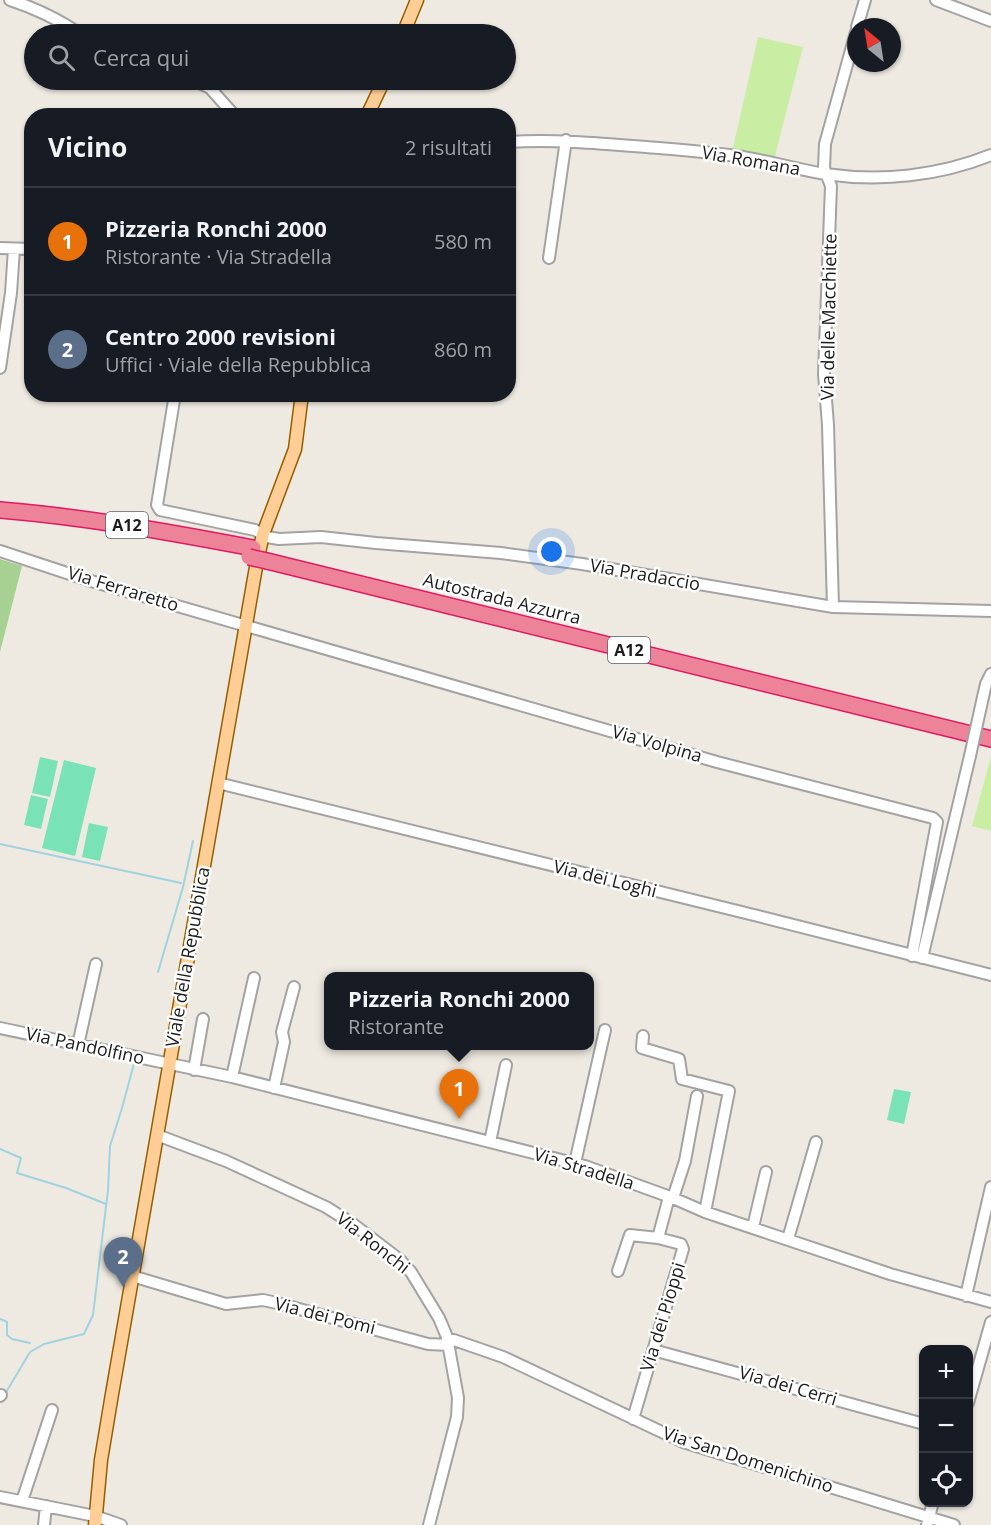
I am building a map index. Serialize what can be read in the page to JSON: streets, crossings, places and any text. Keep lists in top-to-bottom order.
{
  "streets": {
    "highway": ["A12", "Autostrada Azzurra"],
    "main road": ["Viale della Repubblica"],
    "street": [
      "Via Romana",
      "Via delle Macchiette",
      "Via Pradaccio",
      "Via Ferraretto",
      "Via Volpina",
      "Via dei Loghi",
      "Via Pandolfino",
      "Via Stradella",
      "Via Ronchi",
      "Via dei Pomi",
      "Via dei Pioppi",
      "Via dei Cerri",
      "Via San Domenichino"
    ]
  },
  "crossings": [
    ["Via Romana", "Via delle Macchiette"],
    ["Via delle Macchiette", "Via Pradaccio"],
    ["Via Pradaccio", "Viale della Repubblica"],
    ["Via Ferraretto", "Via Volpina"],
    ["Via Ferraretto", "Viale della Repubblica"],
    ["Via Volpina", "Via dei Loghi"],
    ["Via Volpina", "Viale della Repubblica"],
    ["Via dei Loghi", "Viale della Repubblica"],
    ["Viale della Repubblica", "Via Pandolfino"],
    ["Viale della Repubblica", "Via Stradella"],
    ["Viale della Repubblica", "Via Ronchi"],
    ["Viale della Repubblica", "Via dei Pomi"],
    ["Via Pandolfino", "Via Stradella"],
    ["Via Stradella", "Via dei Pioppi"],
    ["Via Ronchi", "Via dei Pomi"],
    ["Via Ronchi", "Via San Domenichino"],
    ["Via dei Pomi", "Via San Domenichino"],
    ["Via dei Pioppi", "Via dei Cerri"],
    ["Via dei Pioppi", "Via San Domenichino"]
  ],
  "north": "top left",
  "page": {
    "search": "Cerca qui",
    "heading": ["Vicino", "2 risultati"],
    "list": [
      {
        "mark": "1",
        "name": "Pizzeria Ronchi 2000",
        "note": "Ristorante · Via Stradella",
        "value": "580 m"
      },
      {
        "mark": "2",
        "name": "Centro 2000 revisioni",
        "note": "Uffici · Viale della Repubblica",
        "value": "860 m"
      }
    ],
    "popup": ["Pizzeria Ronchi 2000", "Ristorante"],
    "pins": ["1", "2"],
    "map_buttons": ["+", "−"]
  }
}
